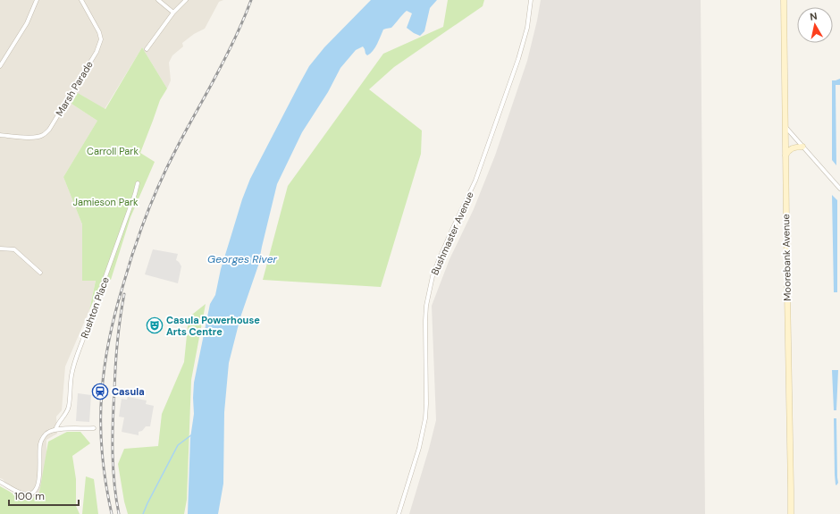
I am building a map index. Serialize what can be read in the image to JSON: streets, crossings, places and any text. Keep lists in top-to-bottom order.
{
  "streets": {
    "main road": ["Moorebank Avenue"],
    "street": ["Marsh Parade", "Bushmaster Avenue", "Rushton Place"]
  },
  "water": ["Georges River"],
  "parks": ["Carroll Park", "Jamieson Park"],
  "places": {
    "theatre": ["Casula Powerhouse Arts Centre"],
    "station": ["Casula"]
  },
  "scale_bar": "100 m",
  "north": "top"
}
